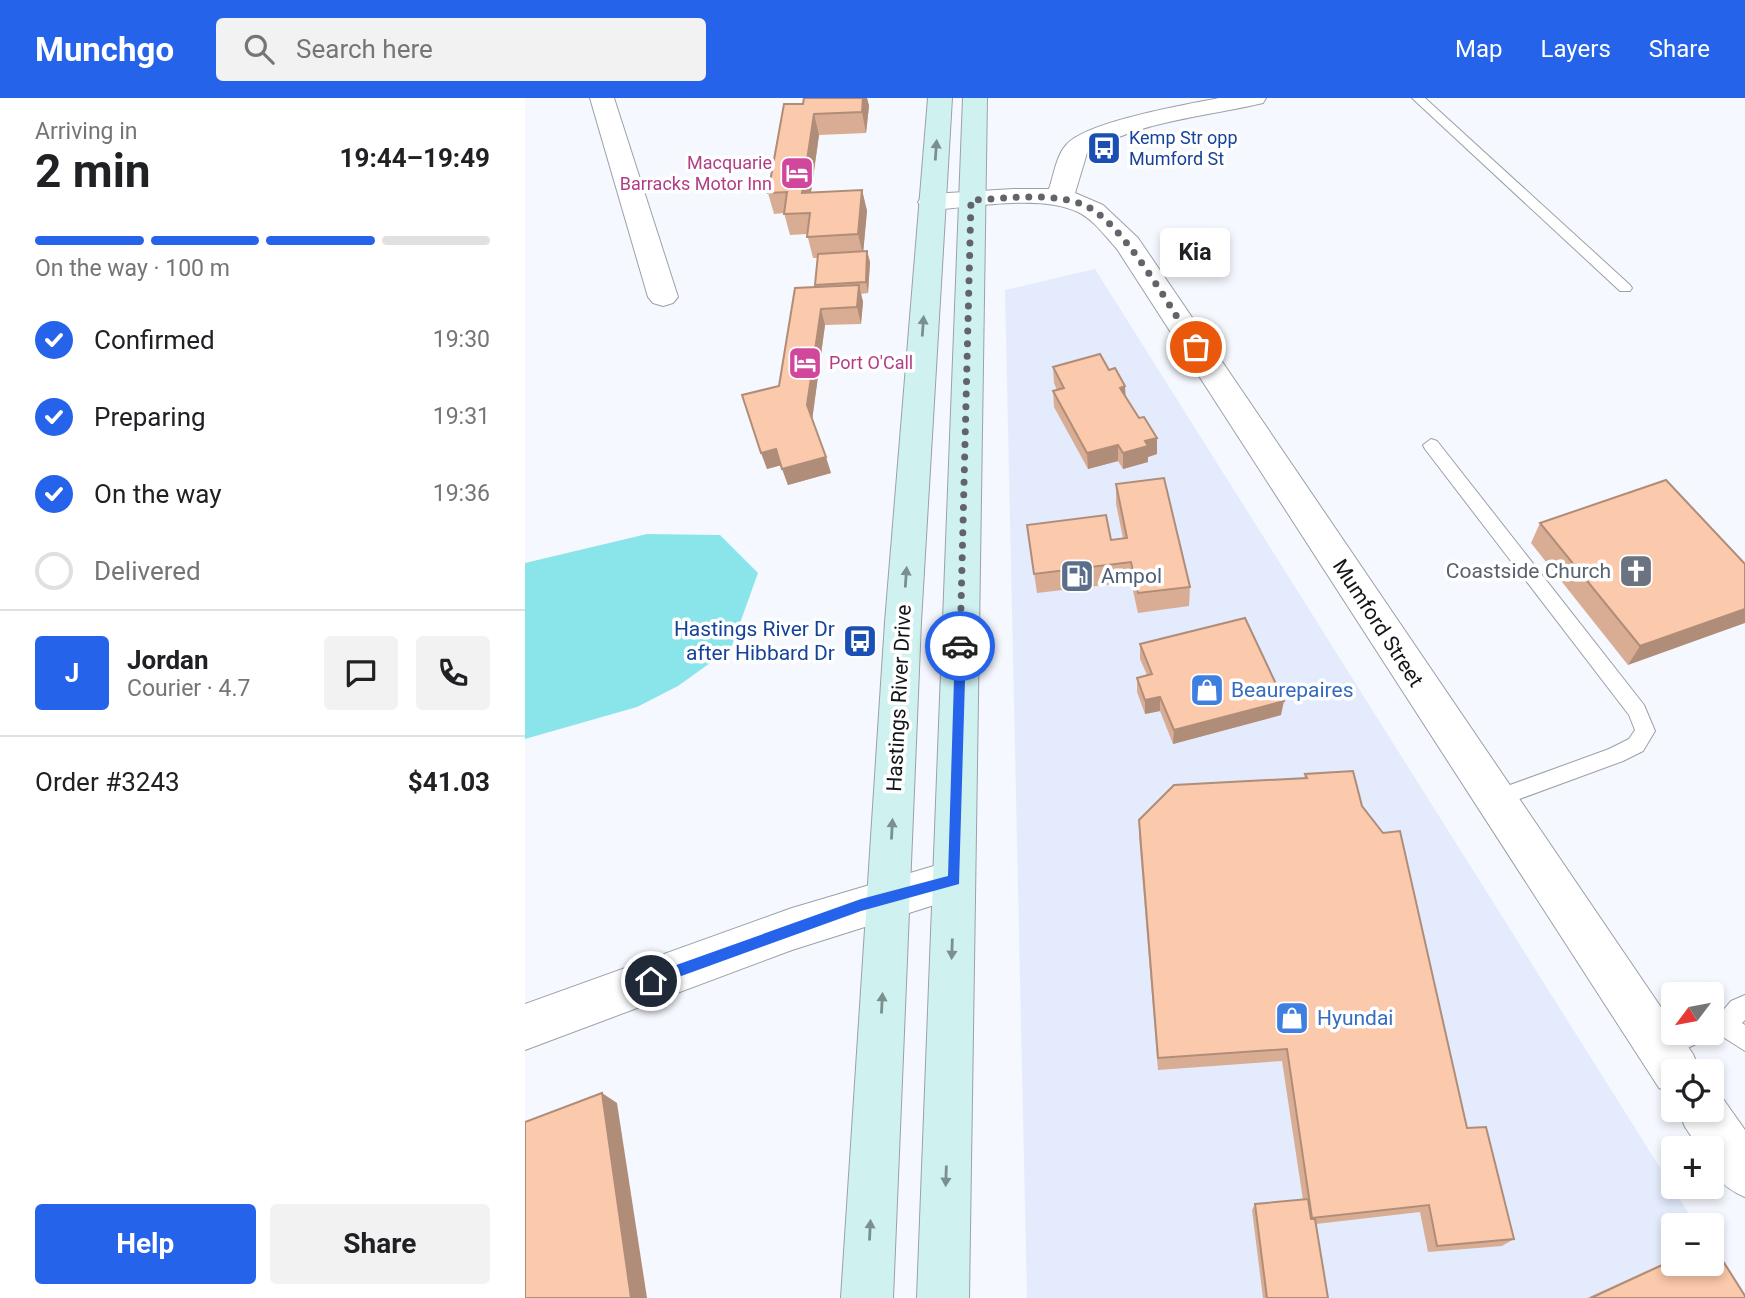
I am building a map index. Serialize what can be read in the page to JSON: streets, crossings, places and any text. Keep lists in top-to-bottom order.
{
  "streets": {
    "main road": ["Hastings River Drive"],
    "street": ["Mumford Street"]
  },
  "crossings": [
    ["Mumford Street", "Hastings River Drive"]
  ],
  "places": {
    "bus stop": ["Kemp Str opp Mumford St", "Hastings River Dr after Hibbard Dr"],
    "hotel": ["Macquarie Barracks Motor Inn", "Port O'Call"],
    "other": ["Kia"],
    "church": ["Coastside Church"],
    "fuel station": ["Ampol"],
    "shop": ["Beaurepaires", "Hyundai"]
  },
  "north": "bottom left",
  "page": {
    "header": "Munchgo",
    "search": "Search here",
    "nav": ["Map", "Layers", "Share"],
    "heading": ["2 min", "Arriving in", "19:44–19:49"],
    "panel": [
      "Jordan",
      "Courier · 4.7",
      "Order #3243",
      "$41.03"
    ],
    "bar": "On the way · 100 m",
    "bubble": "Kia",
    "list": [
      ["Confirmed", "19:30"],
      ["Preparing", "19:31"],
      ["On the way", "19:36"],
      "Delivered"
    ],
    "round": "J",
    "map_buttons": ["+", "−"],
    "buttons": ["Help", "Share"]
  }
}
